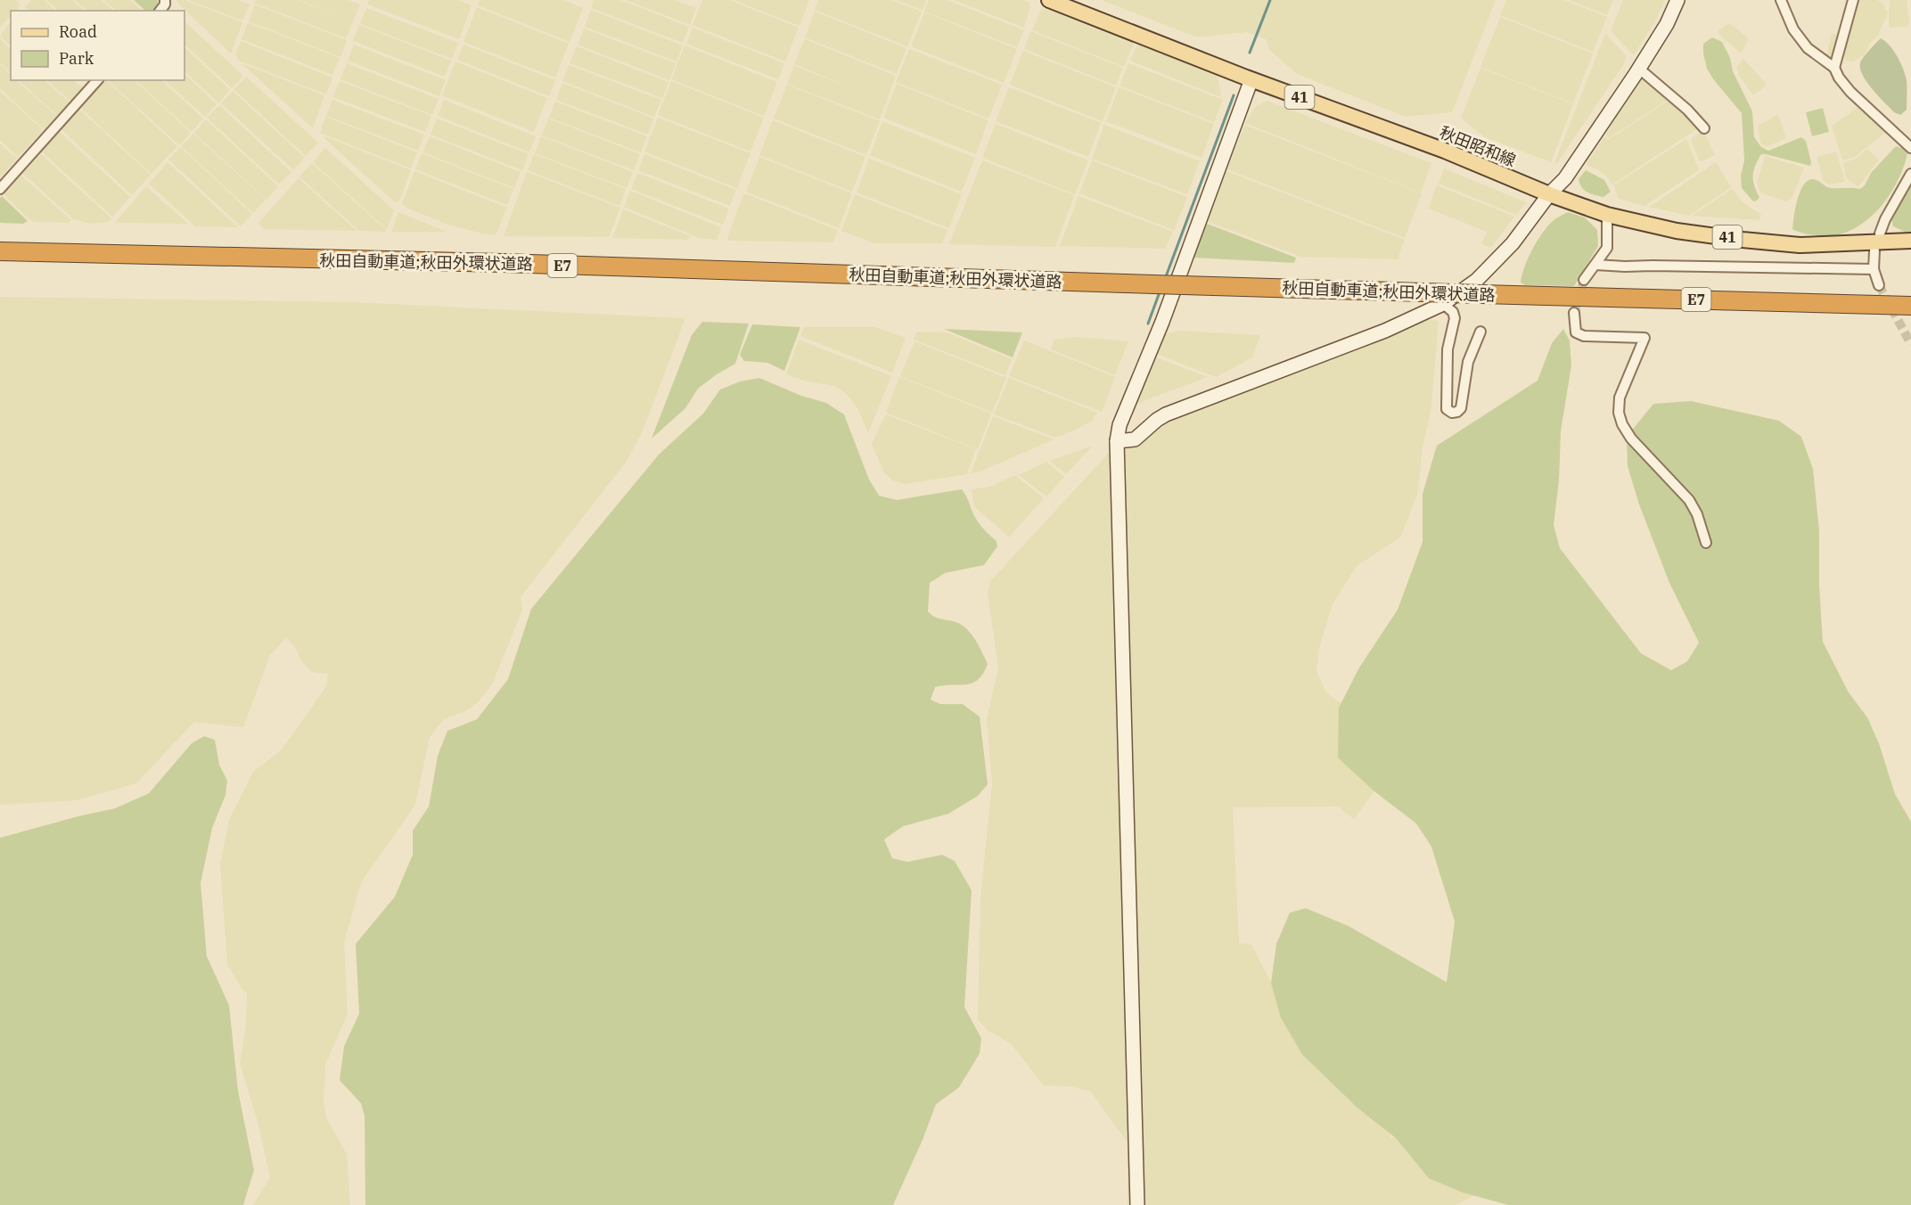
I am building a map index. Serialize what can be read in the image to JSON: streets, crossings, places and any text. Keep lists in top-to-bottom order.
{
  "streets": {
    "highway": ["秋田自動車道;秋田外環状道路", "E7"],
    "main road": ["41", "秋田昭和線"]
  },
  "legend": ["Road", "Park"]
}
